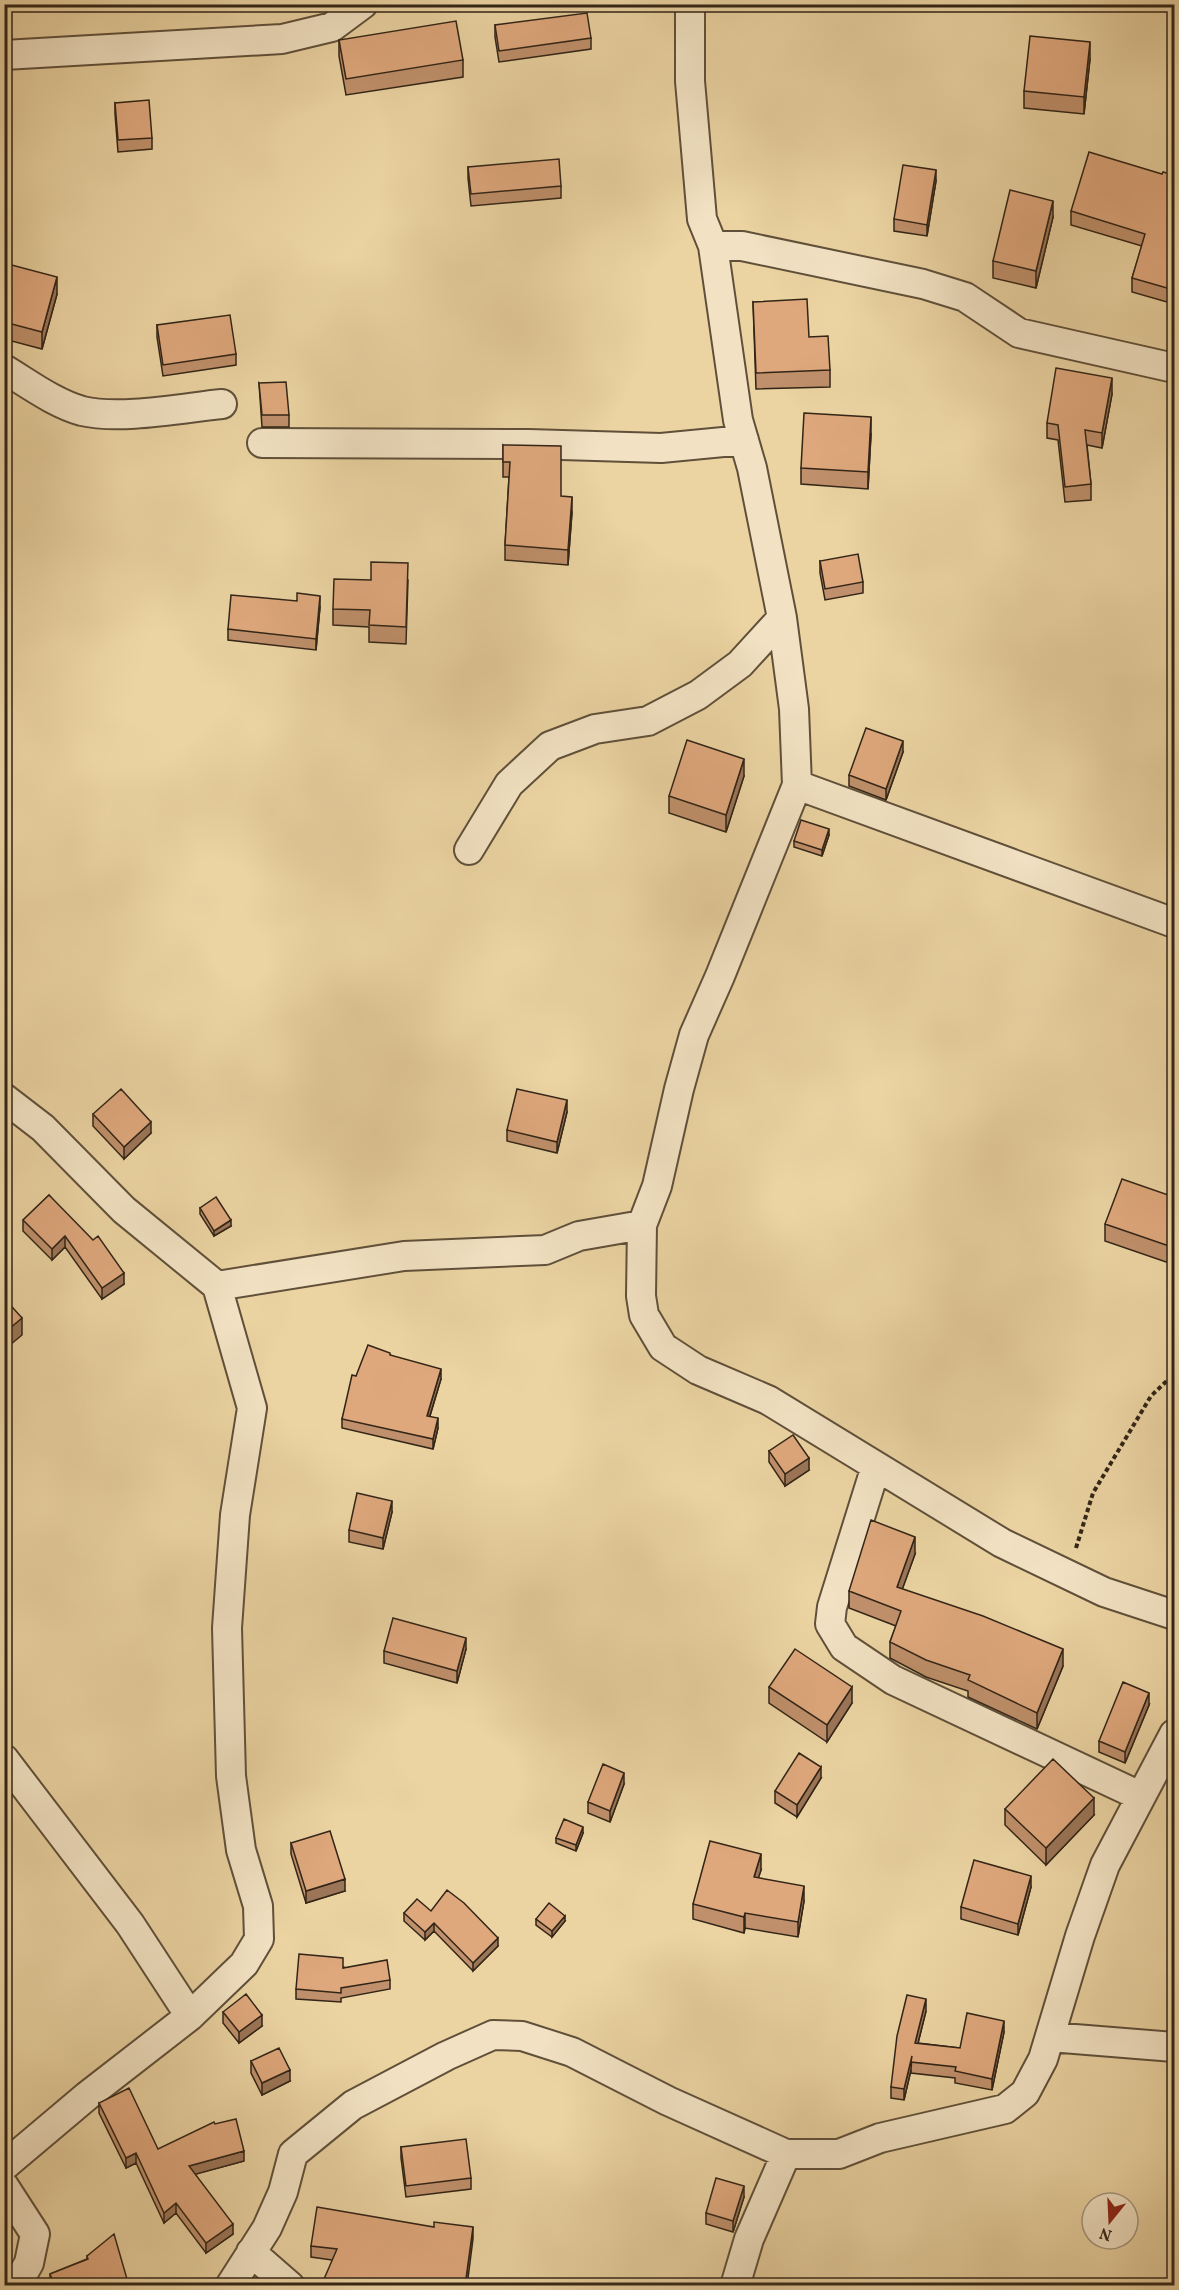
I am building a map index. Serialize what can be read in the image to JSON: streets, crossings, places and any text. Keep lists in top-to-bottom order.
{
  "north": "bottom"
}
